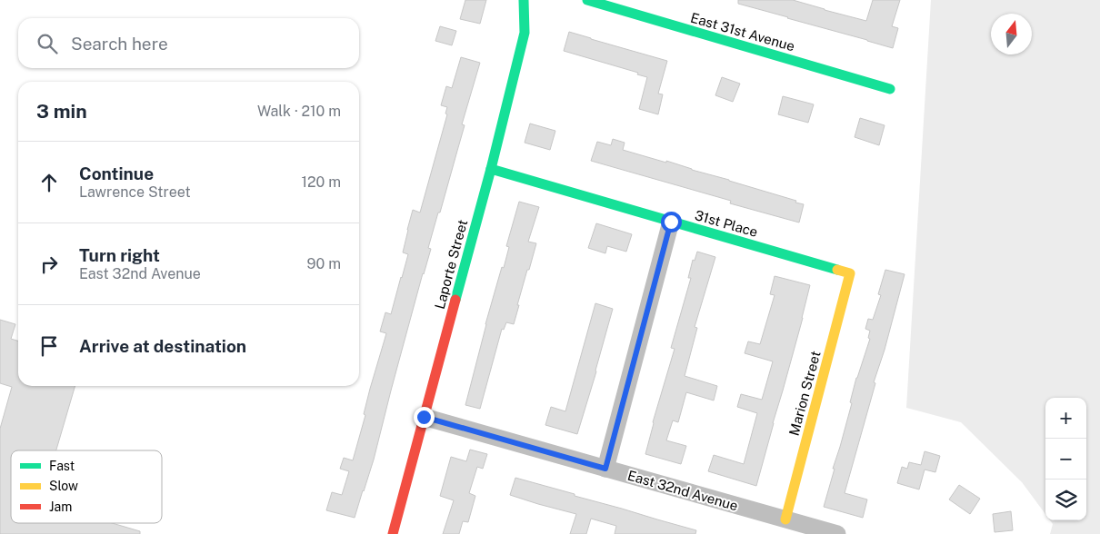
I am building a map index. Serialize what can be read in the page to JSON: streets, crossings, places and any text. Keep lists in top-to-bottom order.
{
  "streets": {
    "street": [
      "East 31st Avenue",
      "31st Place",
      "Laporte Street",
      "Marion Street",
      "East 32nd Avenue"
    ]
  },
  "crossings": [
    ["31st Place", "Laporte Street"],
    ["31st Place", "Marion Street"],
    ["Laporte Street", "East 32nd Avenue"],
    ["Marion Street", "East 32nd Avenue"]
  ],
  "legend": ["Fast", "Slow", "Jam"],
  "north": "top",
  "page": {
    "search": "Search here",
    "heading": ["3 min", "Walk · 210 m"],
    "list": [
      ["Continue", "Lawrence Street", "120 m"],
      ["Turn right", "East 32nd Avenue", "90 m"],
      "Arrive at destination"
    ],
    "map_buttons": ["+", "−"]
  }
}
